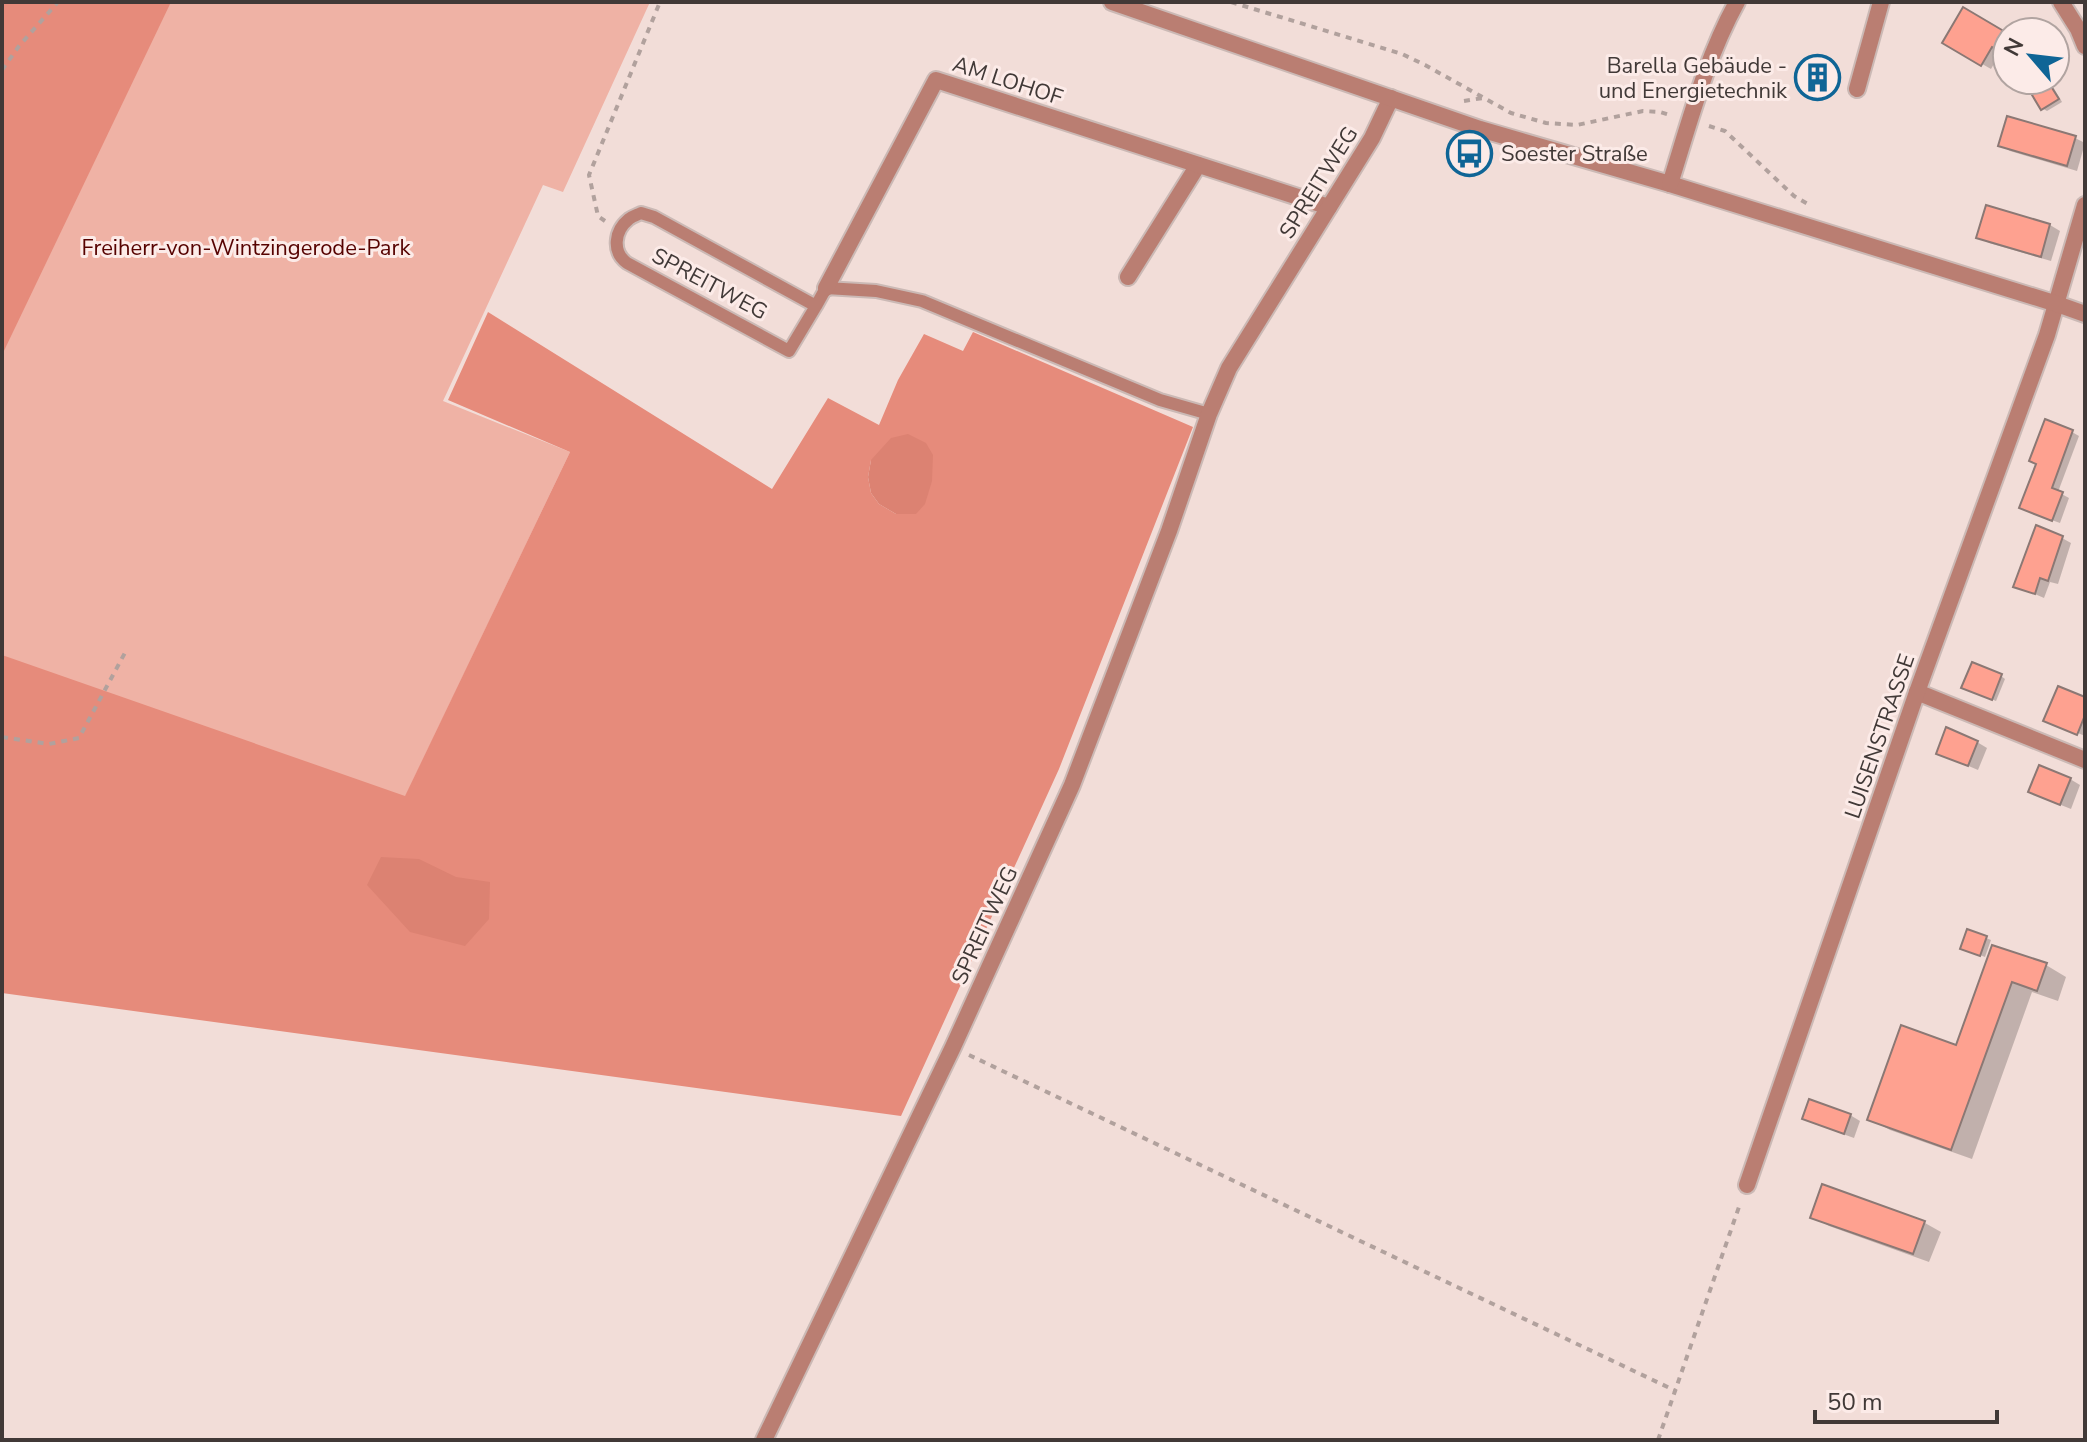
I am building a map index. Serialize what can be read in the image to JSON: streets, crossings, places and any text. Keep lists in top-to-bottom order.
{
  "streets": {
    "street": ["AM LOHOF", "SPREITWEG", "LUISENSTRASSE"]
  },
  "crossings": [
    ["AM LOHOF", "SPREITWEG"]
  ],
  "parks": ["Freiherr-von-Wintzingerode-Park"],
  "places": {
    "building": ["Barella Gebäude - und Energietechnik"],
    "bus stop": ["Soester Straße"]
  },
  "scale_bar": "50 m",
  "north": "top left"
}
